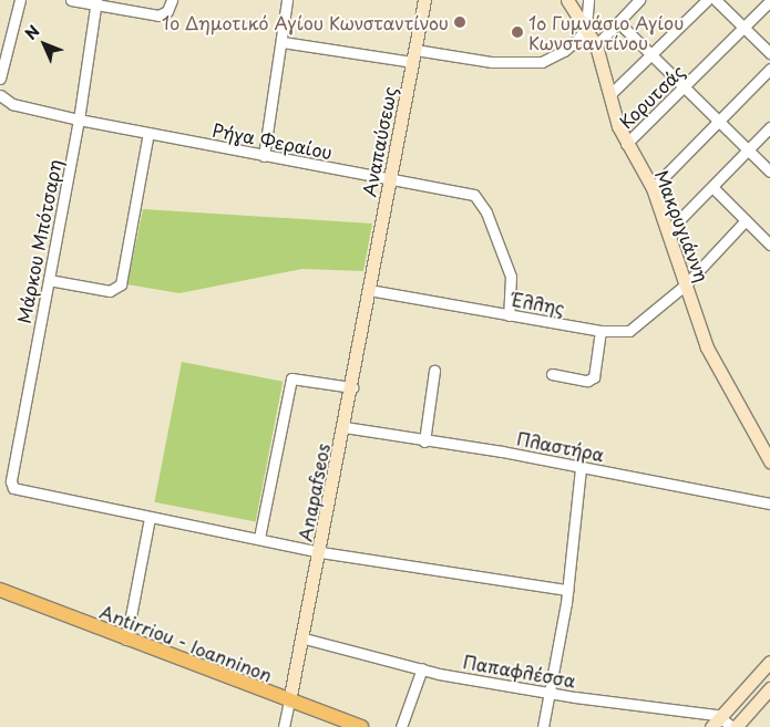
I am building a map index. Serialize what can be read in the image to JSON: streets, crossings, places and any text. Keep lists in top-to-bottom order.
{
  "streets": {
    "main road": ["Antirriou - Ioanninon"],
    "street": [
      "Κορυτσάς",
      "Ρήγα Φεραίου",
      "Αναπαύσεως",
      "Μακρυγιάννη",
      "Μάρκου Μπότσαρη",
      "Έλλης",
      "Πλαστήρα",
      "Anapafseos",
      "Παπαφλέσσα"
    ]
  },
  "crossings": [
    ["Κορυτσάς", "Μακρυγιάννη"],
    ["Ρήγα Φεραίου", "Αναπαύσεως"],
    ["Ρήγα Φεραίου", "Μάρκου Μπότσαρη"],
    ["Ρήγα Φεραίου", "Έλλης"],
    ["Αναπαύσεως", "Έλλης"],
    ["Αναπαύσεως", "Anapafseos"],
    ["Μακρυγιάννη", "Έλλης"],
    ["Έλλης", "Anapafseos"],
    ["Πλαστήρα", "Anapafseos"],
    ["Anapafseos", "Antirriou - Ioanninon"],
    ["Anapafseos", "Παπαφλέσσα"]
  ],
  "places": ["1ο Δημοτικό Αγίου Κωνσταντίνου", "1ο Γυμνάσιο Αγίου Κωνσταντίνου"],
  "north": "top left"
}
